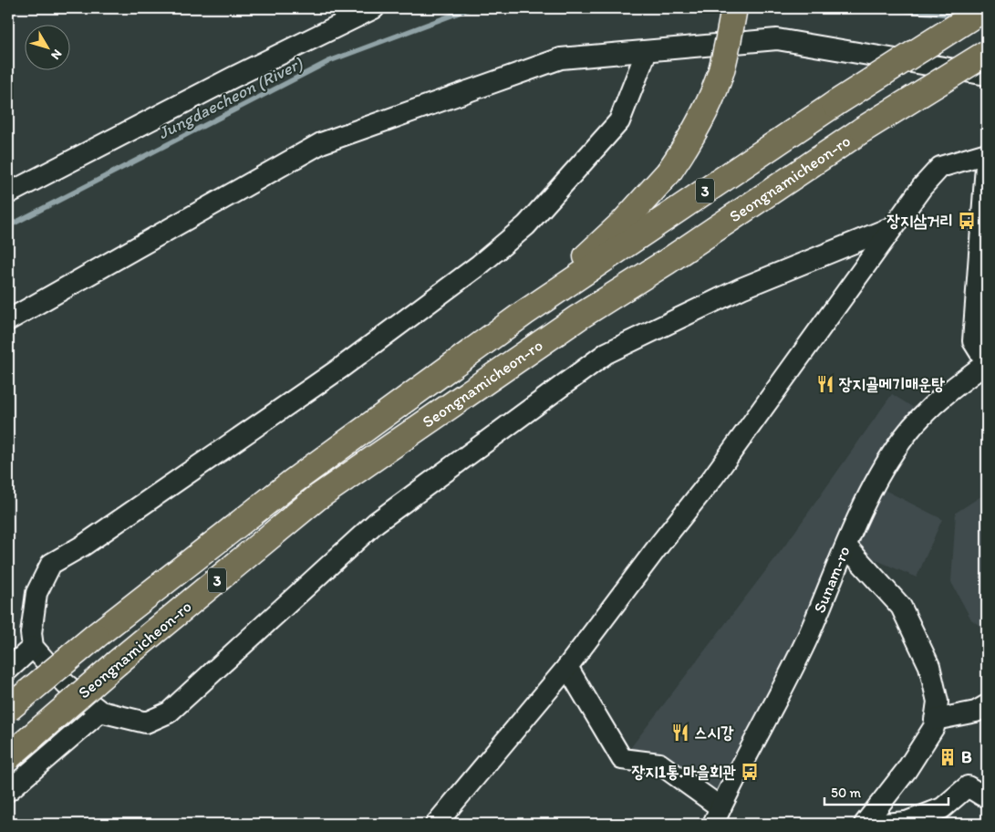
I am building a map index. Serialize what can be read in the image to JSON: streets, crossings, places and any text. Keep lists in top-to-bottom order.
{
  "streets": {
    "highway": ["Seongnamicheon-ro", "3"],
    "street": ["Sunam-ro"]
  },
  "water": ["Jungdaecheon (River)"],
  "places": {
    "bus stop": ["장지삼거리", "장지1통.마을회관"],
    "restaurant": ["장지골메기매운탕", "스시강"],
    "building": ["B"]
  },
  "scale_bar": "50 m",
  "north": "bottom right"
}
